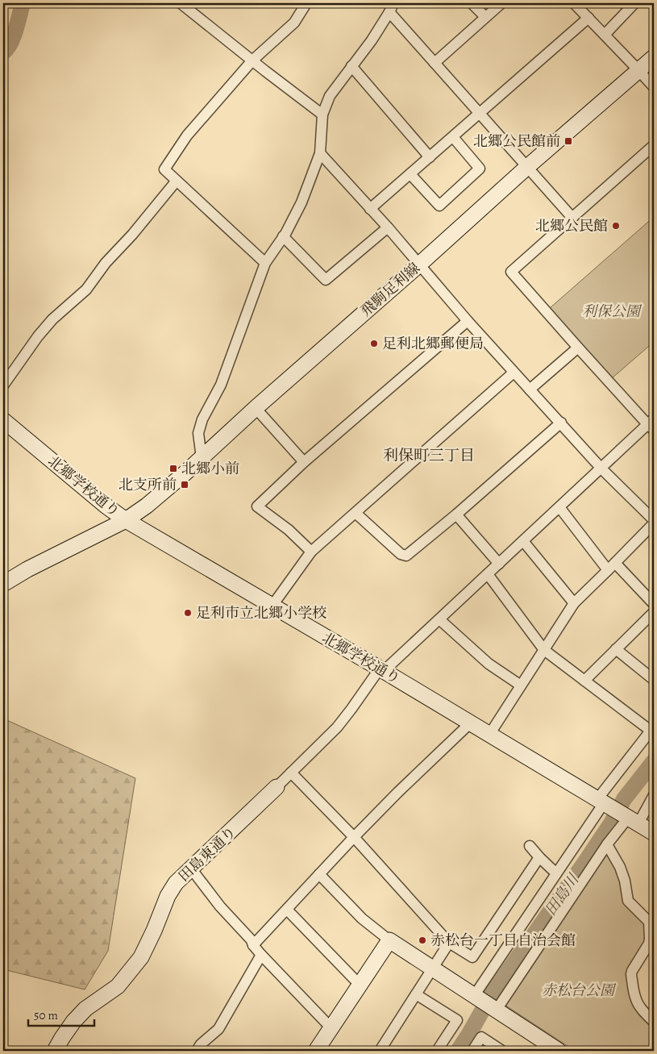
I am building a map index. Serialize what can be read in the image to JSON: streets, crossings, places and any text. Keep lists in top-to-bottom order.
{
  "streets": {
    "street": ["飛駒足利線", "北郷学校通り", "田島東通り"]
  },
  "crossings": [
    ["飛駒足利線", "北郷学校通り"],
    ["北郷学校通り", "田島東通り"]
  ],
  "districts": ["利保町三丁目"],
  "water": ["田島川"],
  "parks": ["利保公園", "赤松台公園"],
  "places": {
    "transit": ["北郷公民館前", "北郷小前", "北支所前"],
    "other": [
      "北郷公民館",
      "足利北郷郵便局",
      "足利市立北郷小学校",
      "赤松台一丁目自治会館"
    ]
  },
  "scale_bar": "50 m"
}
